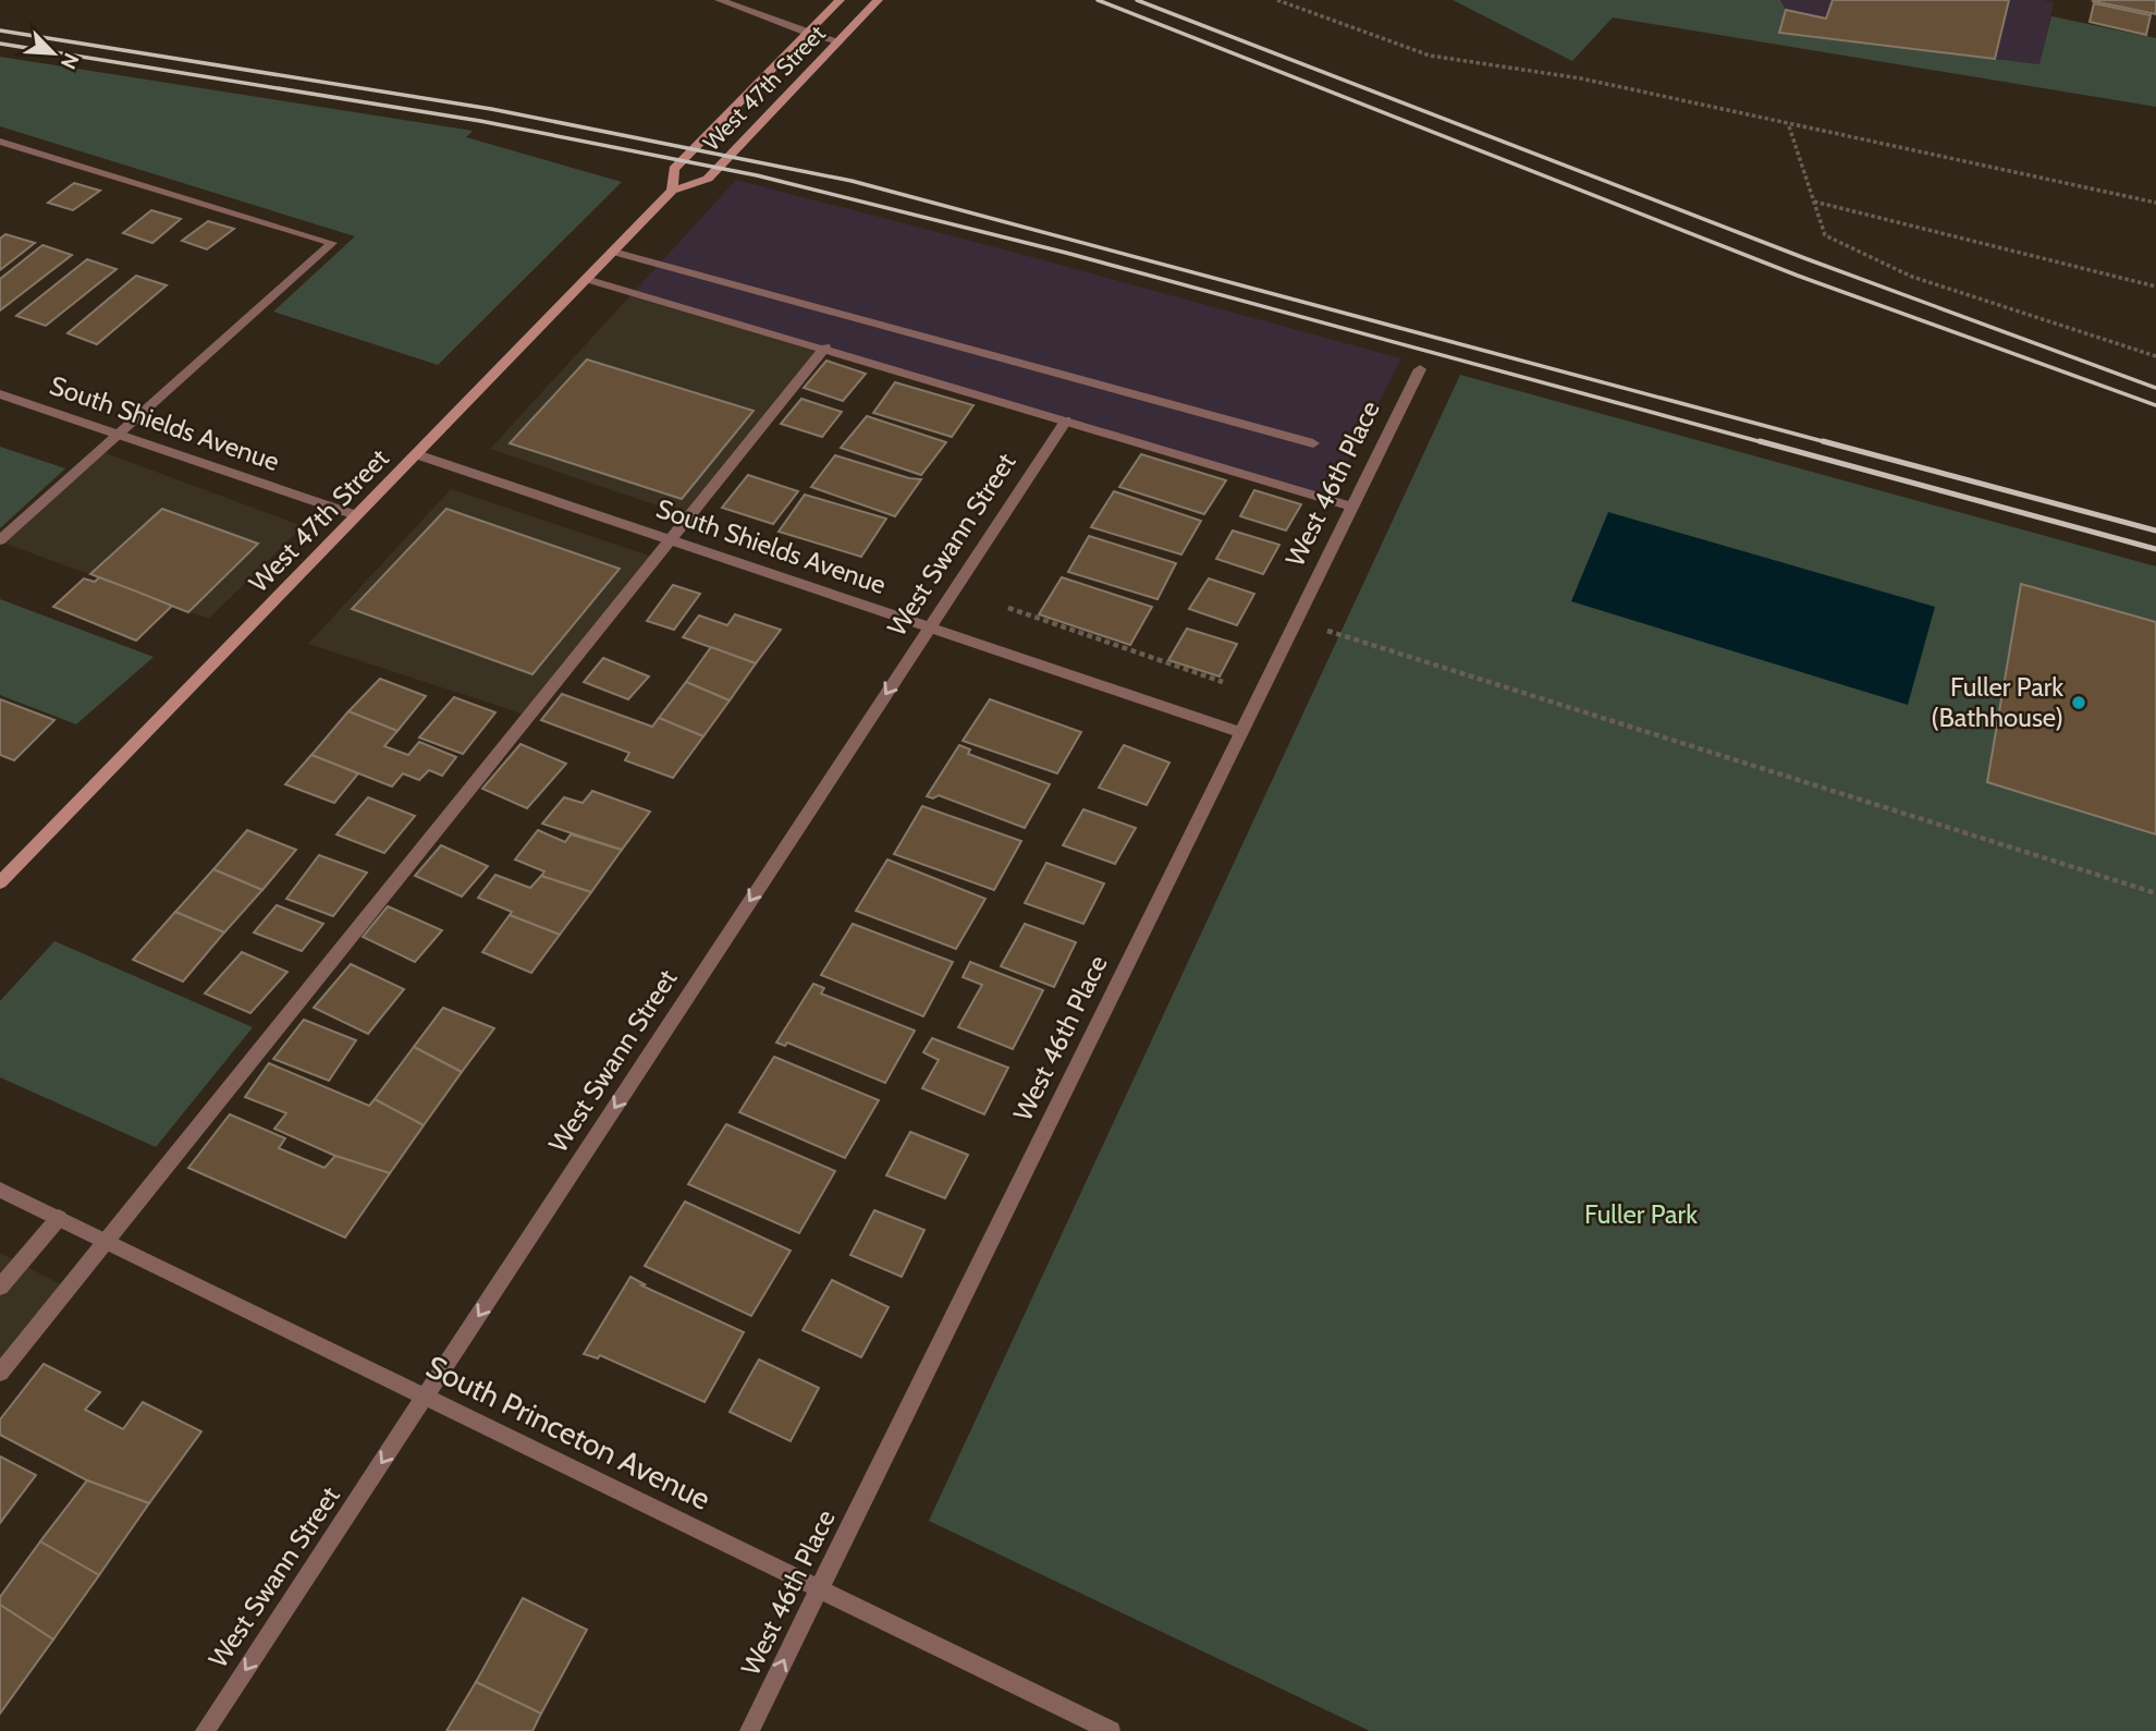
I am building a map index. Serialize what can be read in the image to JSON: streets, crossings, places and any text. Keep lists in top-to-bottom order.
{
  "streets": {
    "main road": ["West 47th Street"],
    "street": [
      "South Shields Avenue",
      "West 46th Place",
      "West Swann Street",
      "South Princeton Avenue"
    ]
  },
  "crossings": [
    ["West 47th Street", "South Shields Avenue"],
    ["South Shields Avenue", "West 46th Place"],
    ["South Shields Avenue", "West Swann Street"],
    ["West 46th Place", "South Princeton Avenue"],
    ["West Swann Street", "South Princeton Avenue"]
  ],
  "one_way": ["West Swann Street"],
  "parks": ["Fuller Park"],
  "places": ["Fuller Park (Bathhouse)"],
  "north": "bottom right"
}
